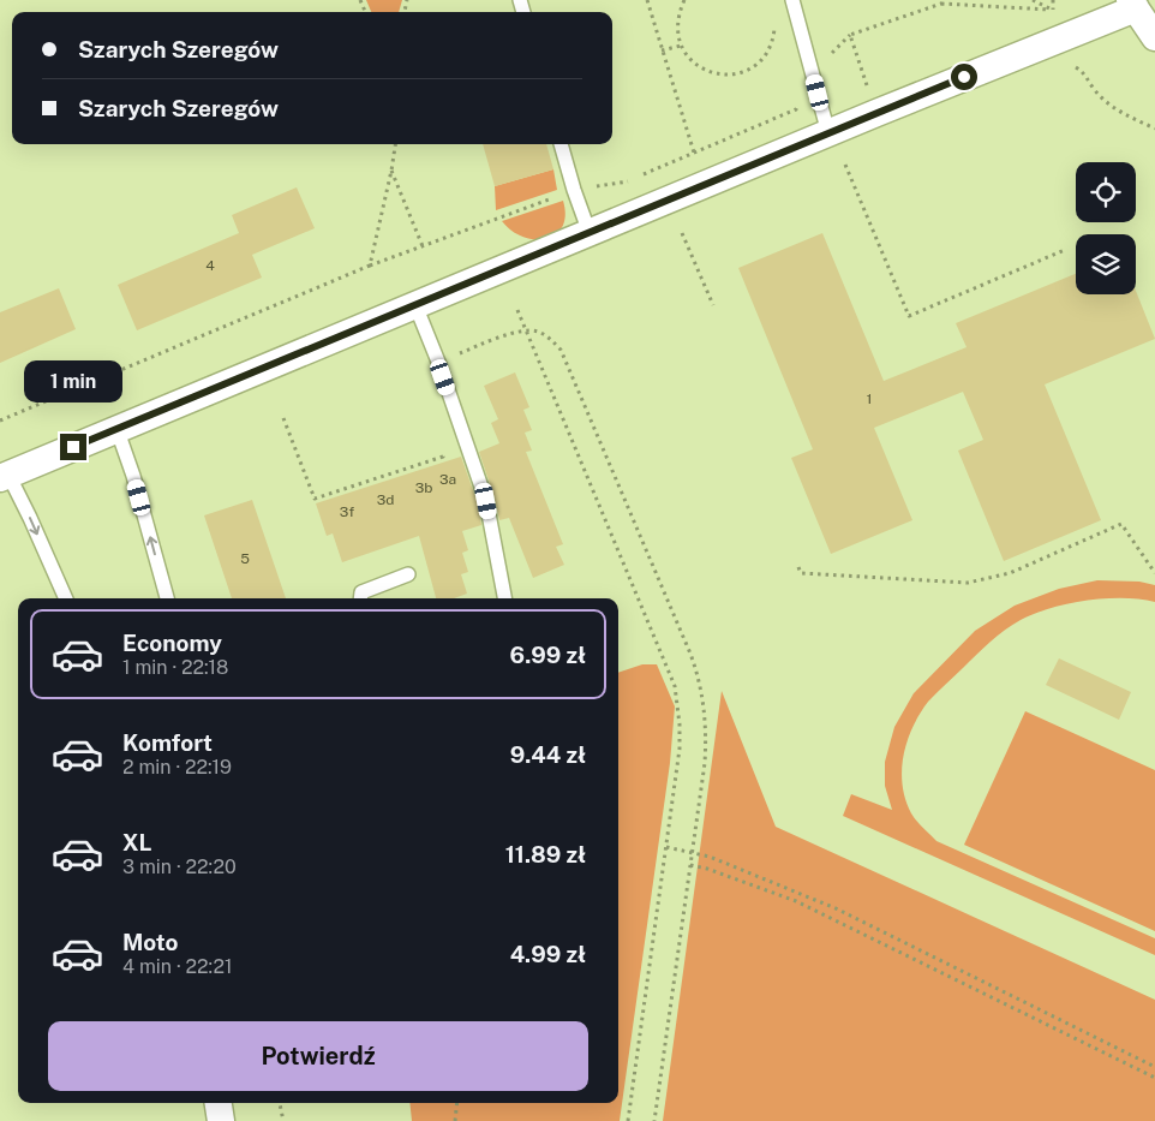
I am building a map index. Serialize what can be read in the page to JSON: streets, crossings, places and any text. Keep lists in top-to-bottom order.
{
  "house_numbers": [
    "4",
    "1",
    "3a",
    "3b",
    "3d",
    "3f",
    "5"
  ],
  "page": {
    "banner": ["Szarych Szeregów", "Szarych Szeregów"],
    "bubble": "1 min",
    "list": [
      {
        "name": "Economy",
        "note": "1 min · 22:18",
        "value": "6.99 zł"
      },
      {
        "name": "Komfort",
        "note": "2 min · 22:19",
        "value": "9.44 zł"
      },
      {
        "name": "XL",
        "note": "3 min · 22:20",
        "value": "11.89 zł"
      },
      {
        "name": "Moto",
        "note": "4 min · 22:21",
        "value": "4.99 zł"
      }
    ],
    "buttons": "Potwierdź"
  }
}
